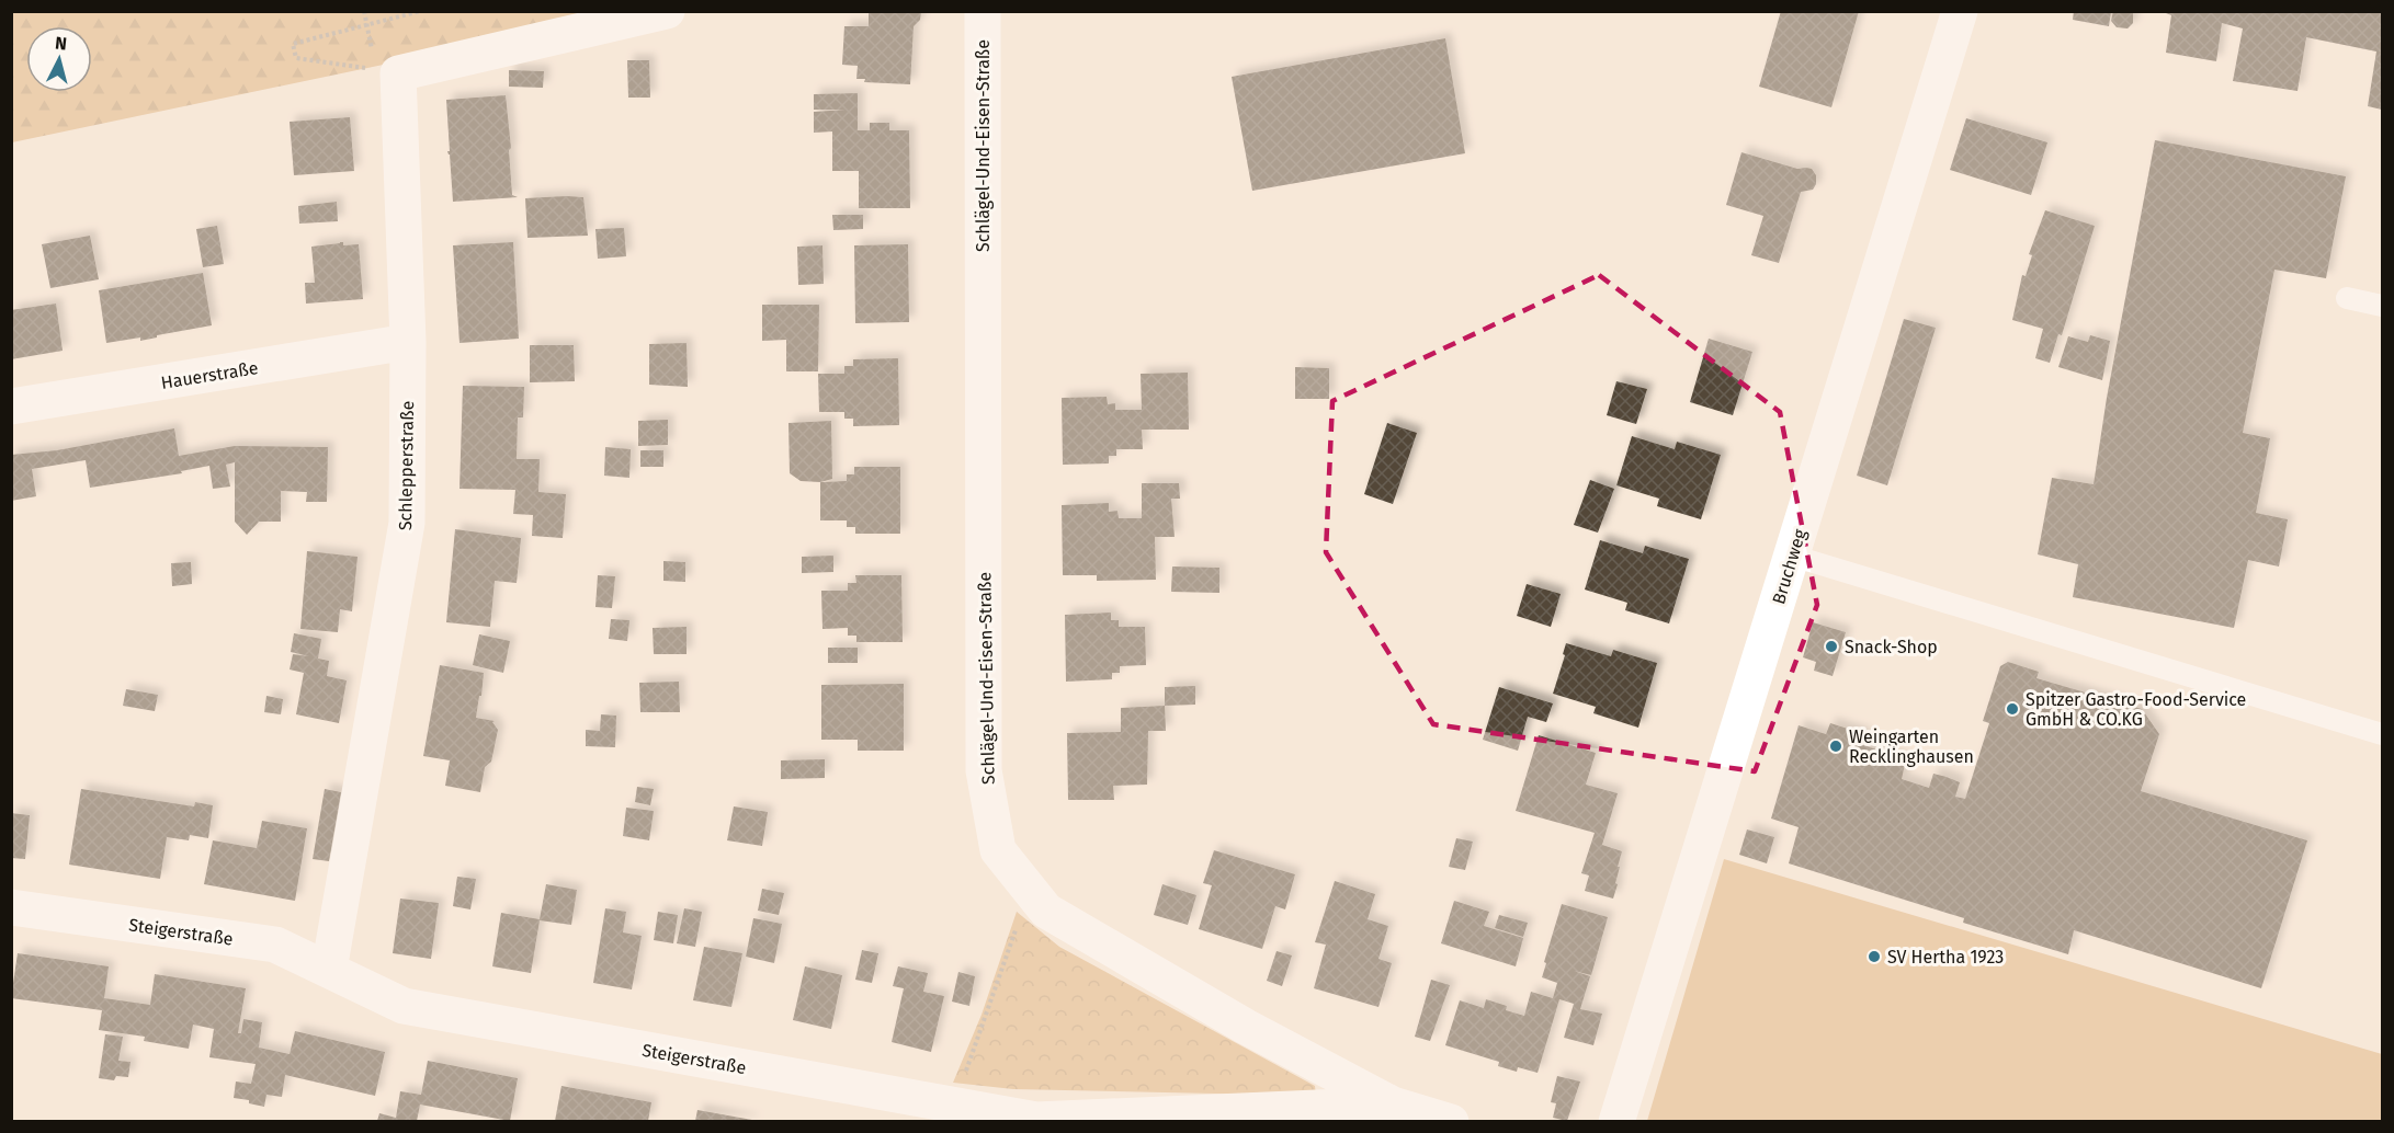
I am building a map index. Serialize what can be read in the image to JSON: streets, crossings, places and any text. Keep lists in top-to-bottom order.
{
  "streets": {
    "street": [
      "Schlägel-Und-Eisen-Straße",
      "Hauerstraße",
      "Schlepperstraße",
      "Bruchweg",
      "Steigerstraße"
    ]
  },
  "crossings": [
    ["Schlägel-Und-Eisen-Straße", "Steigerstraße"],
    ["Hauerstraße", "Schlepperstraße"],
    ["Schlepperstraße", "Steigerstraße"]
  ],
  "places": [
    "Snack-Shop",
    "Spitzer Gastro-Food-Service GmbH & CO.KG",
    "Weingarten Recklinghausen",
    "SV Hertha 1923"
  ],
  "north": "top"
}
